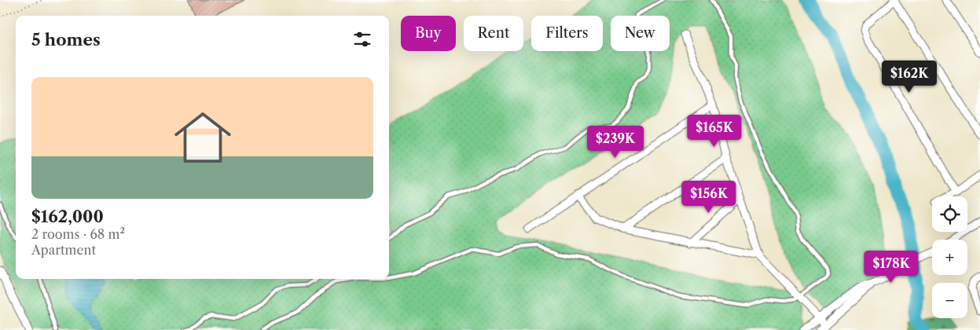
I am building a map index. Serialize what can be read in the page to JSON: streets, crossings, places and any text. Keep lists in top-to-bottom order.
{
  "page": {
    "chip": [
      "Buy",
      "Rent",
      "Filters",
      "New"
    ],
    "heading": "5 homes",
    "price": [
      "$162K",
      "$165K",
      "$239K",
      "$156K",
      "$178K"
    ],
    "list": [
      {
        "name": "$162,000",
        "note": "2 rooms · 68 m² · Apartment"
      }
    ],
    "map_buttons": ["+", "−"]
  }
}
